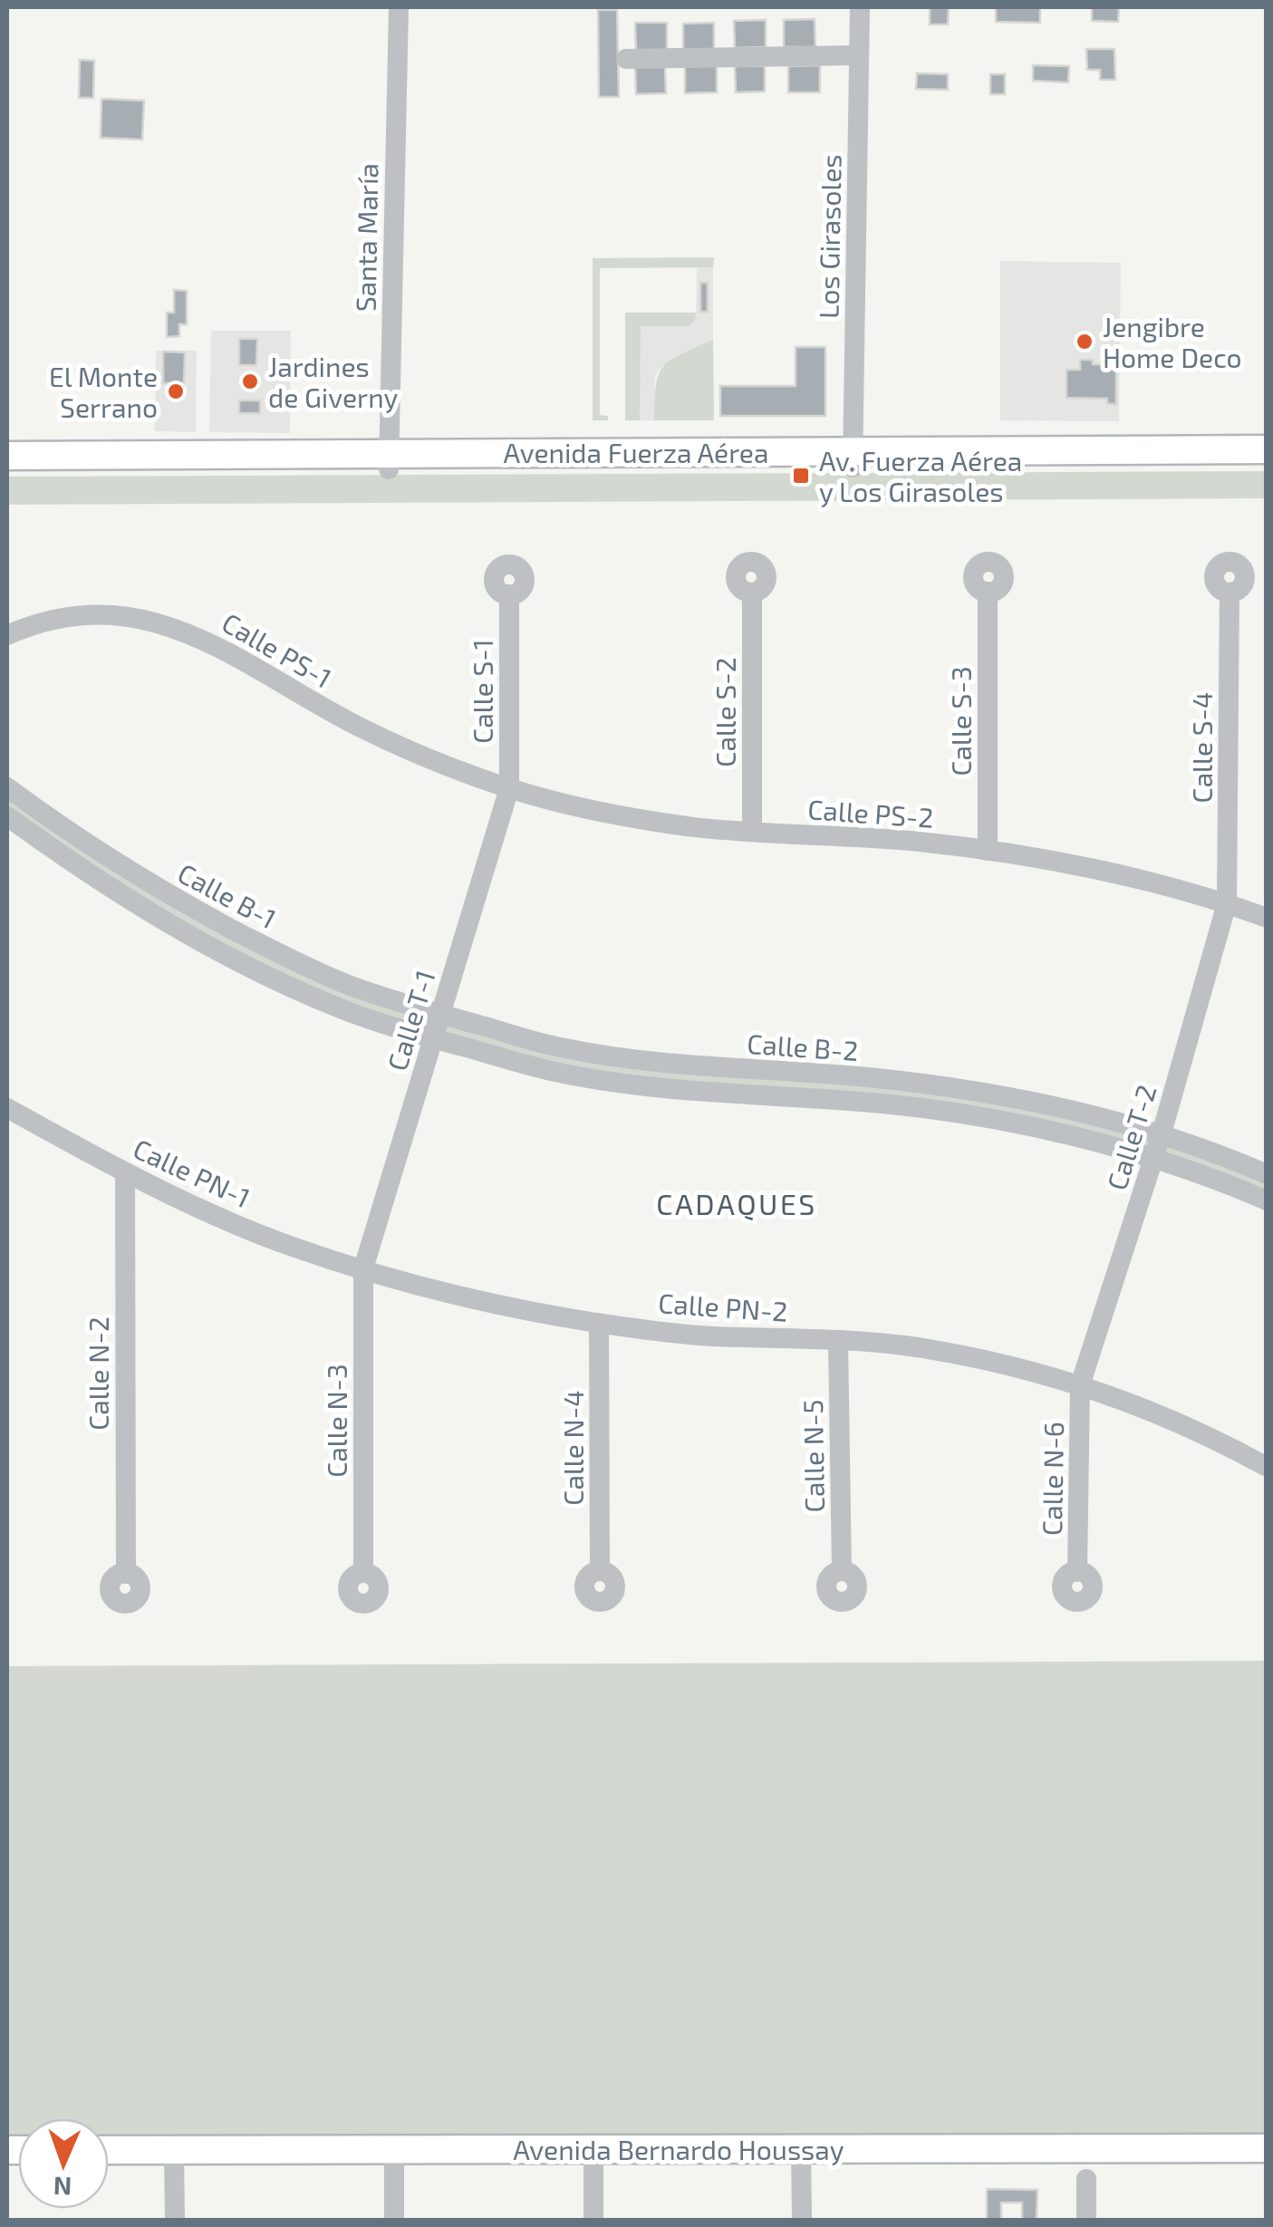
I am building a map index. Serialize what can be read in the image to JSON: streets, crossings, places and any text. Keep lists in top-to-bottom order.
{
  "streets": {
    "main road": ["Avenida Fuerza Aérea", "Avenida Bernardo Houssay"],
    "street": [
      "Los Girasoles",
      "Santa María",
      "Calle PS-1",
      "Calle S-1",
      "Calle S-2",
      "Calle S-3",
      "Calle S-4",
      "Calle PS-2",
      "Calle B-1",
      "Calle T-1",
      "Calle B-2",
      "Calle T-2",
      "Calle PN-1",
      "Calle PN-2",
      "Calle N-2",
      "Calle N-3",
      "Calle N-4",
      "Calle N-5",
      "Calle N-6"
    ]
  },
  "crossings": [
    ["Los Girasoles", "Avenida Fuerza Aérea"],
    ["Santa María", "Avenida Fuerza Aérea"],
    ["Calle PS-1", "Calle S-1"],
    ["Calle PS-1", "Calle PS-2"],
    ["Calle PS-1", "Calle T-1"],
    ["Calle S-1", "Calle PS-2"],
    ["Calle S-1", "Calle T-1"],
    ["Calle S-2", "Calle PS-2"],
    ["Calle S-3", "Calle PS-2"],
    ["Calle S-4", "Calle PS-2"],
    ["Calle S-4", "Calle T-2"],
    ["Calle PS-2", "Calle T-1"],
    ["Calle PS-2", "Calle T-2"],
    ["Calle B-1", "Calle T-1"],
    ["Calle B-1", "Calle B-2"],
    ["Calle T-1", "Calle B-2"],
    ["Calle T-1", "Calle PN-1"],
    ["Calle T-1", "Calle PN-2"],
    ["Calle T-1", "Calle N-3"],
    ["Calle B-2", "Calle T-2"],
    ["Calle T-2", "Calle PN-2"],
    ["Calle T-2", "Calle N-6"],
    ["Calle PN-1", "Calle PN-2"],
    ["Calle PN-1", "Calle N-2"],
    ["Calle PN-1", "Calle N-3"],
    ["Calle PN-2", "Calle N-3"],
    ["Calle PN-2", "Calle N-4"],
    ["Calle PN-2", "Calle N-5"],
    ["Calle PN-2", "Calle N-6"]
  ],
  "districts": ["CADAQUES"],
  "places": {
    "other": ["Jengibre Home Deco", "Jardines de Giverny", "El Monte Serrano"],
    "transit": ["Av. Fuerza Aérea y Los Girasoles"]
  },
  "north": "bottom"
}
